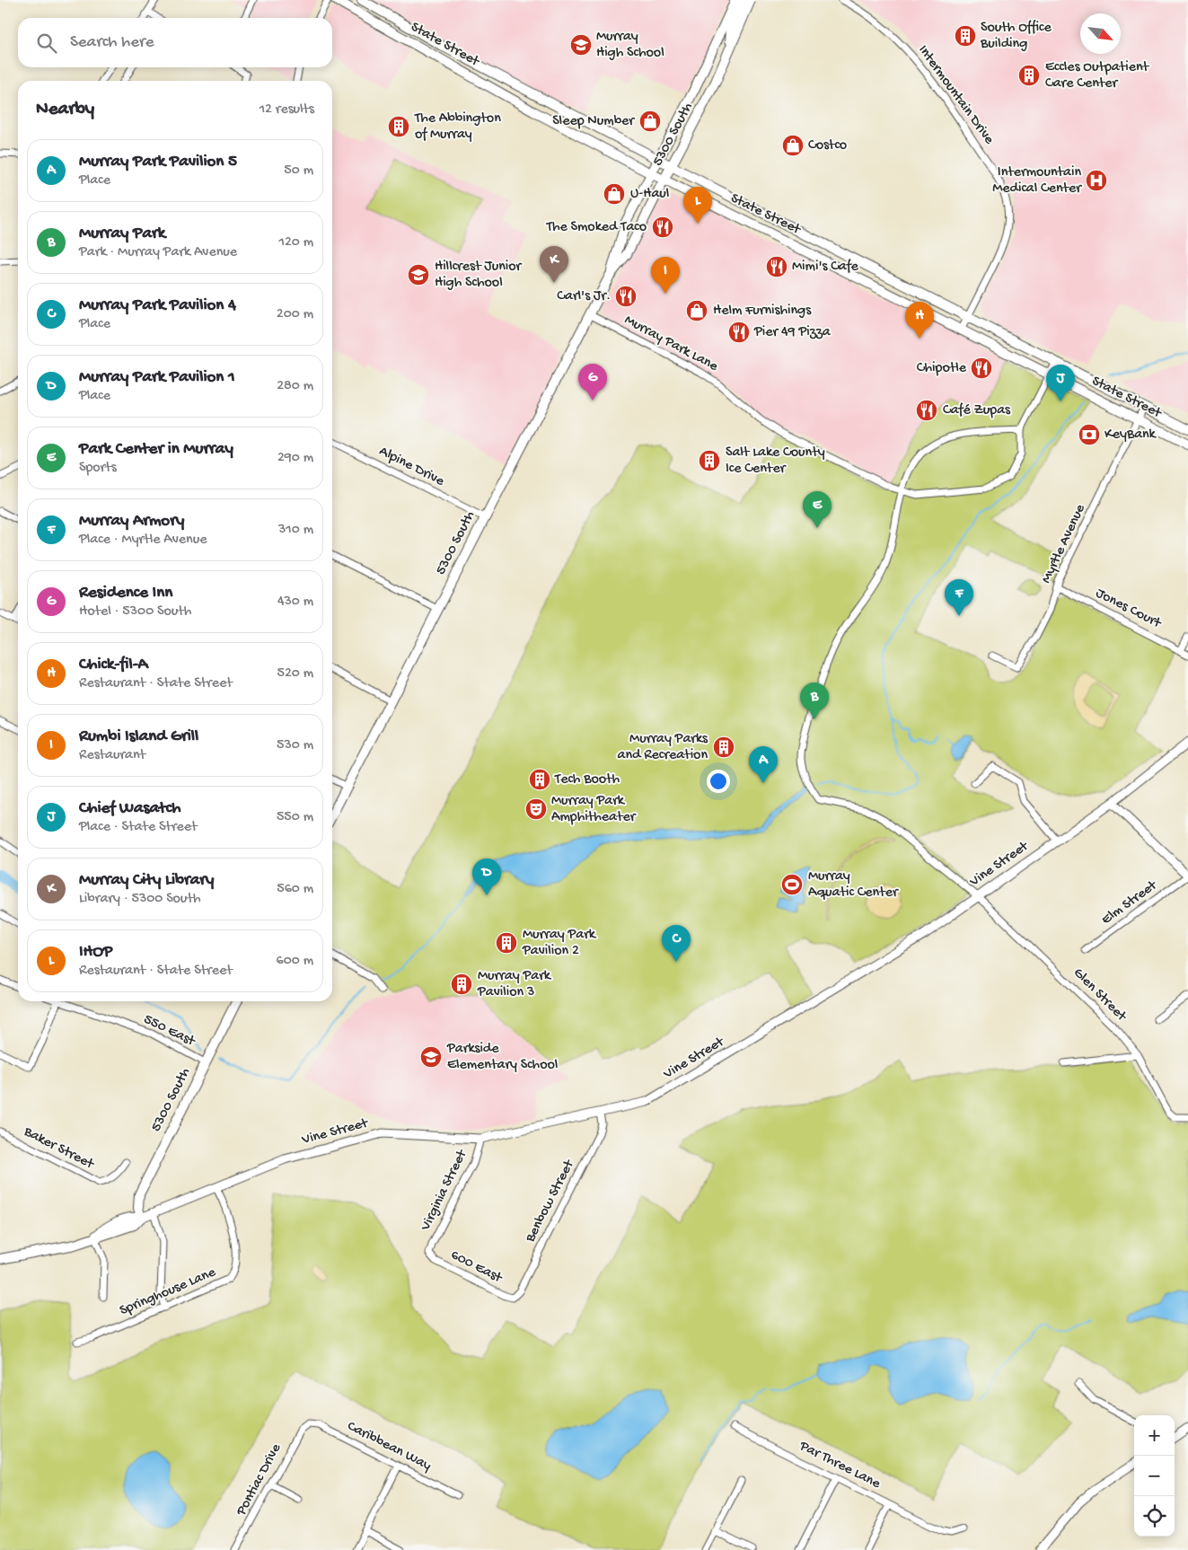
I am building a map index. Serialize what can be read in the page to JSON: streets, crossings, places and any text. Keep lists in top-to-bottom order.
{
  "streets": {
    "main road": ["State Street", "5300 South", "Vine Street"],
    "street": [
      "Intermountain Drive",
      "Murray Park Lane",
      "Alpine Drive",
      "Myrtle Avenue",
      "Jones Court",
      "Elm Street",
      "Glen Street",
      "550 East",
      "Baker Street",
      "Virginia Street",
      "Benbow Street",
      "600 East",
      "Springhouse Lane",
      "Caribbean Way",
      "Par Three Lane",
      "Pontiac Drive"
    ]
  },
  "crossings": [
    ["State Street", "Intermountain Drive"],
    ["State Street", "5300 South"],
    ["State Street", "Myrtle Avenue"],
    ["5300 South", "Murray Park Lane"],
    ["5300 South", "Alpine Drive"],
    ["5300 South", "Vine Street"],
    ["5300 South", "550 East"],
    ["Murray Park Lane", "Glen Street"],
    ["Myrtle Avenue", "Jones Court"],
    ["Vine Street", "Glen Street"],
    ["Vine Street", "Virginia Street"],
    ["Vine Street", "Benbow Street"],
    ["Vine Street", "Springhouse Lane"],
    ["Virginia Street", "600 East"],
    ["Benbow Street", "600 East"],
    ["Caribbean Way", "Pontiac Drive"]
  ],
  "places": {
    "building": [
      "South Office Building",
      "Eccles Outpatient Care Center",
      "The Abbington of Murray",
      "Salt Lake County Ice Center",
      "Murray Parks and Recreation",
      "Tech Booth",
      "Murray Park Pavilion 2",
      "Murray Park Pavilion 3"
    ],
    "school or university": ["Murray High School", "Hillcrest Junior High School", "Parkside Elementary School"],
    "shop": [
      "Sleep Number",
      "Costco",
      "U-Haul",
      "Helm Furnishings"
    ],
    "hospital": ["Intermountain Medical Center"],
    "restaurant": [
      "The Smoked Taco",
      "Mimi's Cafe",
      "Carl's Jr.",
      "Pier 49 Pizza",
      "Chipotle",
      "Café Zupas"
    ],
    "bank": ["KeyBank"],
    "theatre": ["Murray Park Amphitheater"],
    "sports": ["Murray Aquatic Center"]
  },
  "north": "bottom right",
  "page": {
    "search": "Search here",
    "heading": ["Nearby", "12 results"],
    "list": [
      {
        "mark": "A",
        "name": "Murray Park Pavilion 5",
        "note": "Place",
        "value": "50 m"
      },
      {
        "mark": "B",
        "name": "Murray Park",
        "note": "Park · Murray Park Avenue",
        "value": "120 m"
      },
      {
        "mark": "C",
        "name": "Murray Park Pavilion 4",
        "note": "Place",
        "value": "200 m"
      },
      {
        "mark": "D",
        "name": "Murray Park Pavilion 1",
        "note": "Place",
        "value": "280 m"
      },
      {
        "mark": "E",
        "name": "Park Center in Murray",
        "note": "Sports",
        "value": "290 m"
      },
      {
        "mark": "F",
        "name": "Murray Armory",
        "note": "Place · Myrtle Avenue",
        "value": "310 m"
      },
      {
        "mark": "G",
        "name": "Residence Inn",
        "note": "Hotel · 5300 South",
        "value": "430 m"
      },
      {
        "mark": "H",
        "name": "Chick-fil-A",
        "note": "Restaurant · State Street",
        "value": "520 m"
      },
      {
        "mark": "I",
        "name": "Rumbi Island Grill",
        "note": "Restaurant",
        "value": "530 m"
      },
      {
        "mark": "J",
        "name": "Chief Wasatch",
        "note": "Place · State Street",
        "value": "550 m"
      },
      {
        "mark": "K",
        "name": "Murray City Library",
        "note": "Library · 5300 South",
        "value": "560 m"
      },
      {
        "mark": "L",
        "name": "IHOP",
        "note": "Restaurant · State Street",
        "value": "600 m"
      }
    ],
    "pins": [
      "L",
      "K",
      "I",
      "H",
      "G",
      "J",
      "E",
      "F",
      "B",
      "A",
      "D",
      "C"
    ],
    "map_buttons": ["+", "−"]
  }
}
